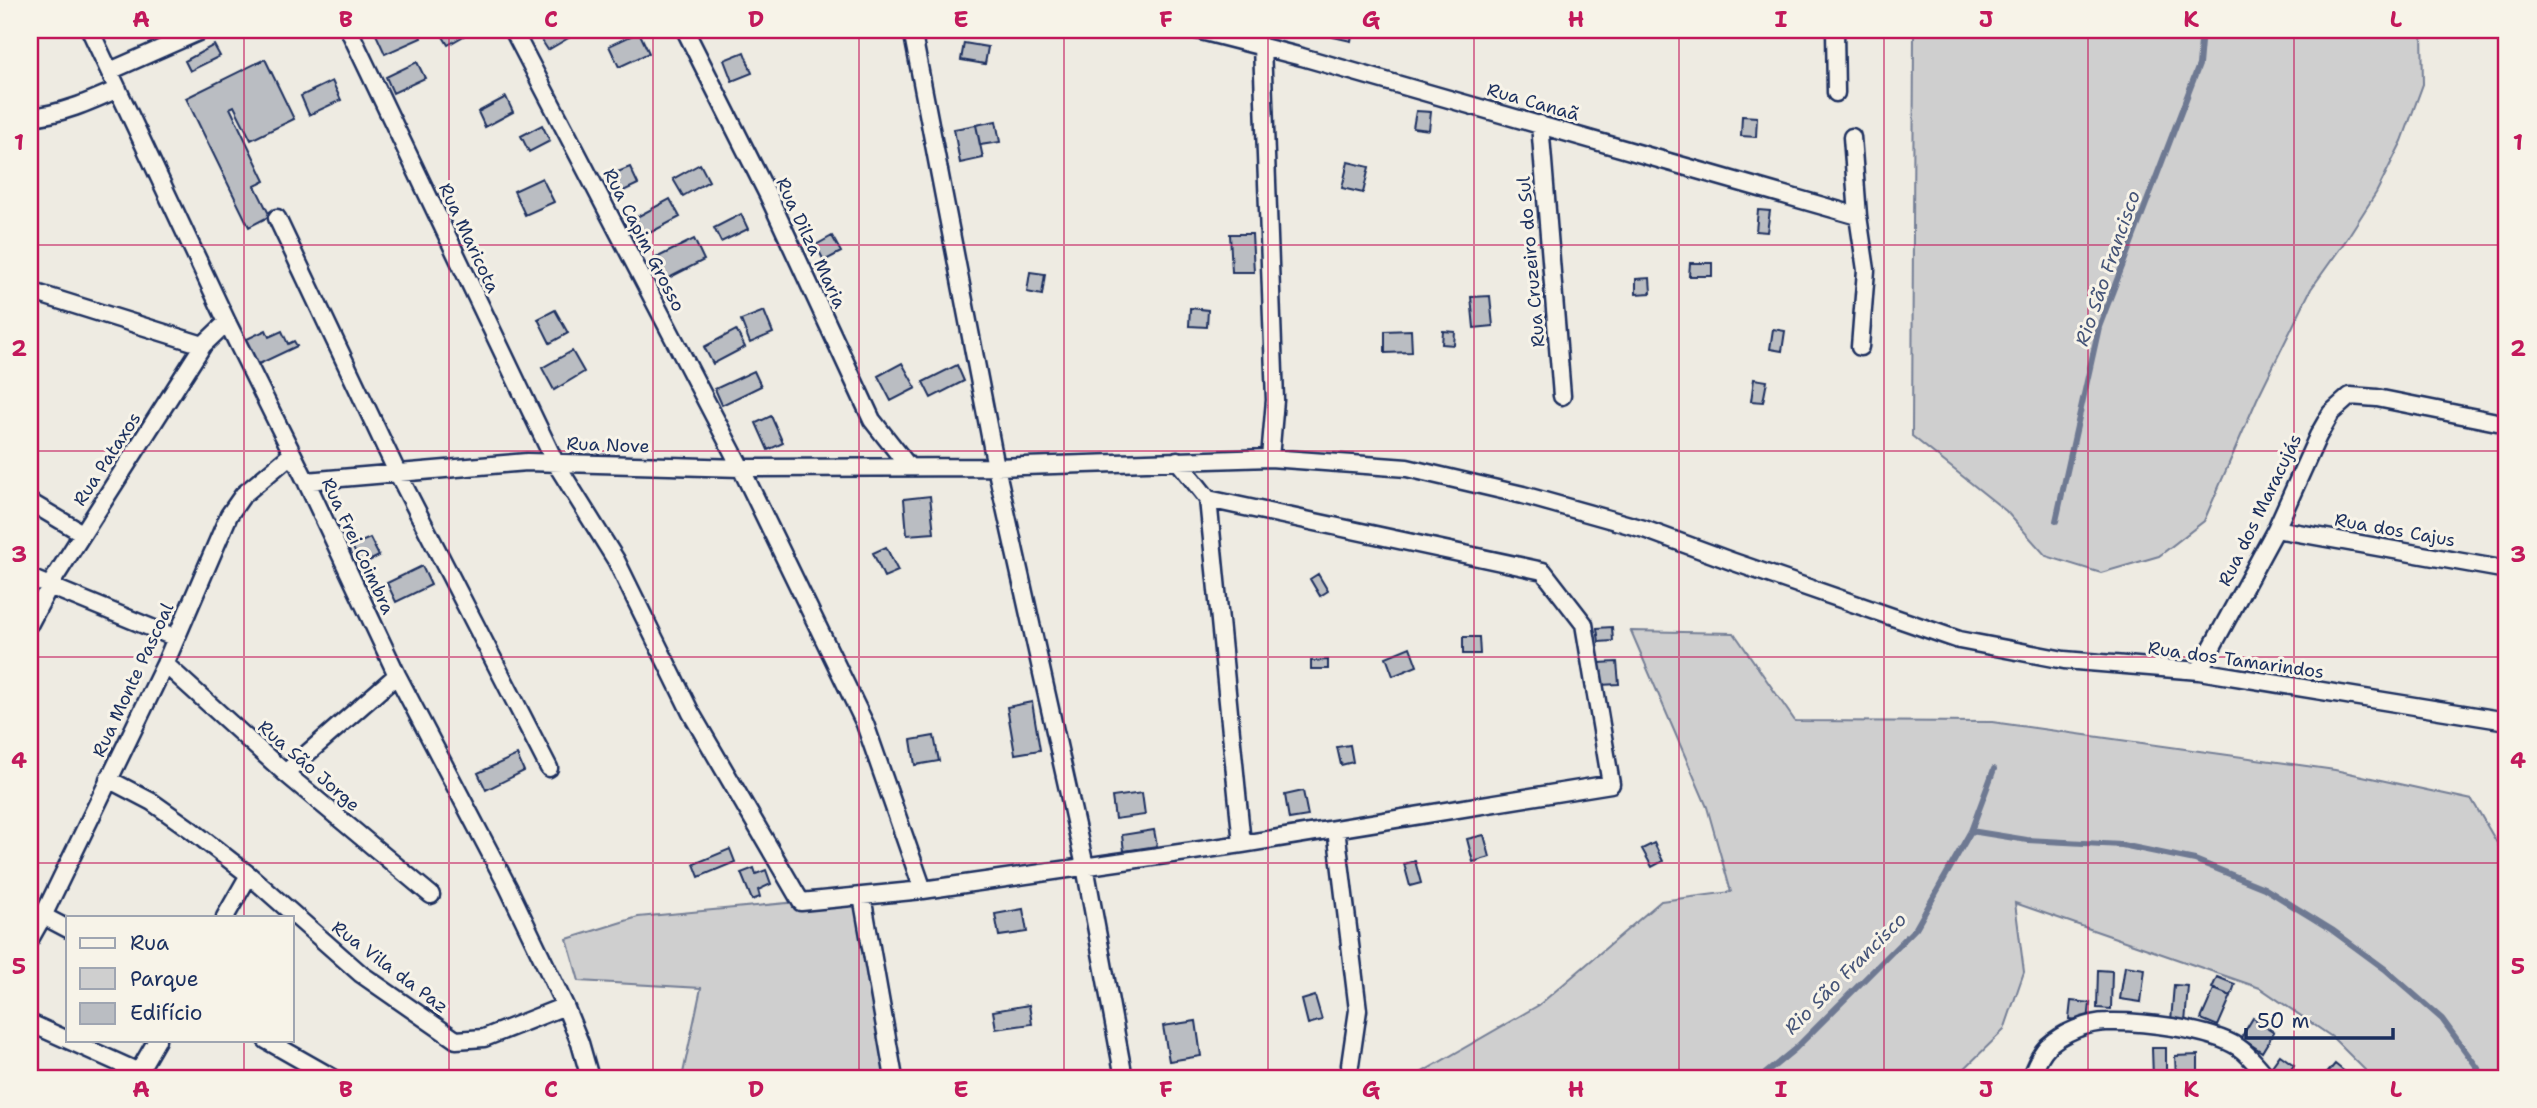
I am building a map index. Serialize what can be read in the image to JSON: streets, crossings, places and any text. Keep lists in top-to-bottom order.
{
  "streets": {
    "street": [
      "Rua Canaã",
      "Rua Maricota",
      "Rua Capim Grosso",
      "Rua Dilza Maria",
      "Rua Cruzeiro do Sul",
      "Rua Nove",
      "Rua Pataxos",
      "Rua dos Maracujás",
      "Rua dos Cajus",
      "Rua Frei Coimbra",
      "Rua dos Tamarindos",
      "Rua Monte Pascoal",
      "Rua São Jorge",
      "Rua Vila da Paz"
    ]
  },
  "crossings": [
    ["Rua Canaã", "Rua Cruzeiro do Sul"],
    ["Rua Maricota", "Rua Nove"],
    ["Rua Capim Grosso", "Rua Nove"],
    ["Rua Dilza Maria", "Rua Nove"],
    ["Rua Nove", "Rua Frei Coimbra"],
    ["Rua Nove", "Rua dos Tamarindos"],
    ["Rua Pataxos", "Rua Frei Coimbra"],
    ["Rua dos Maracujás", "Rua dos Cajus"],
    ["Rua dos Maracujás", "Rua dos Tamarindos"],
    ["Rua Frei Coimbra", "Rua Monte Pascoal"],
    ["Rua Frei Coimbra", "Rua Vila da Paz"],
    ["Rua Monte Pascoal", "Rua São Jorge"],
    ["Rua Monte Pascoal", "Rua Vila da Paz"]
  ],
  "water": ["Rio São Francisco"],
  "legend": ["Rua", "Parque", "Edifício"],
  "scale_bar": "50 m",
  "grid": {
    "columns": [
      "A",
      "B",
      "C",
      "D",
      "E",
      "F",
      "G",
      "H",
      "I",
      "J",
      "K",
      "L"
    ],
    "rows": [
      "1",
      "2",
      "3",
      "4",
      "5"
    ]
  }
}
